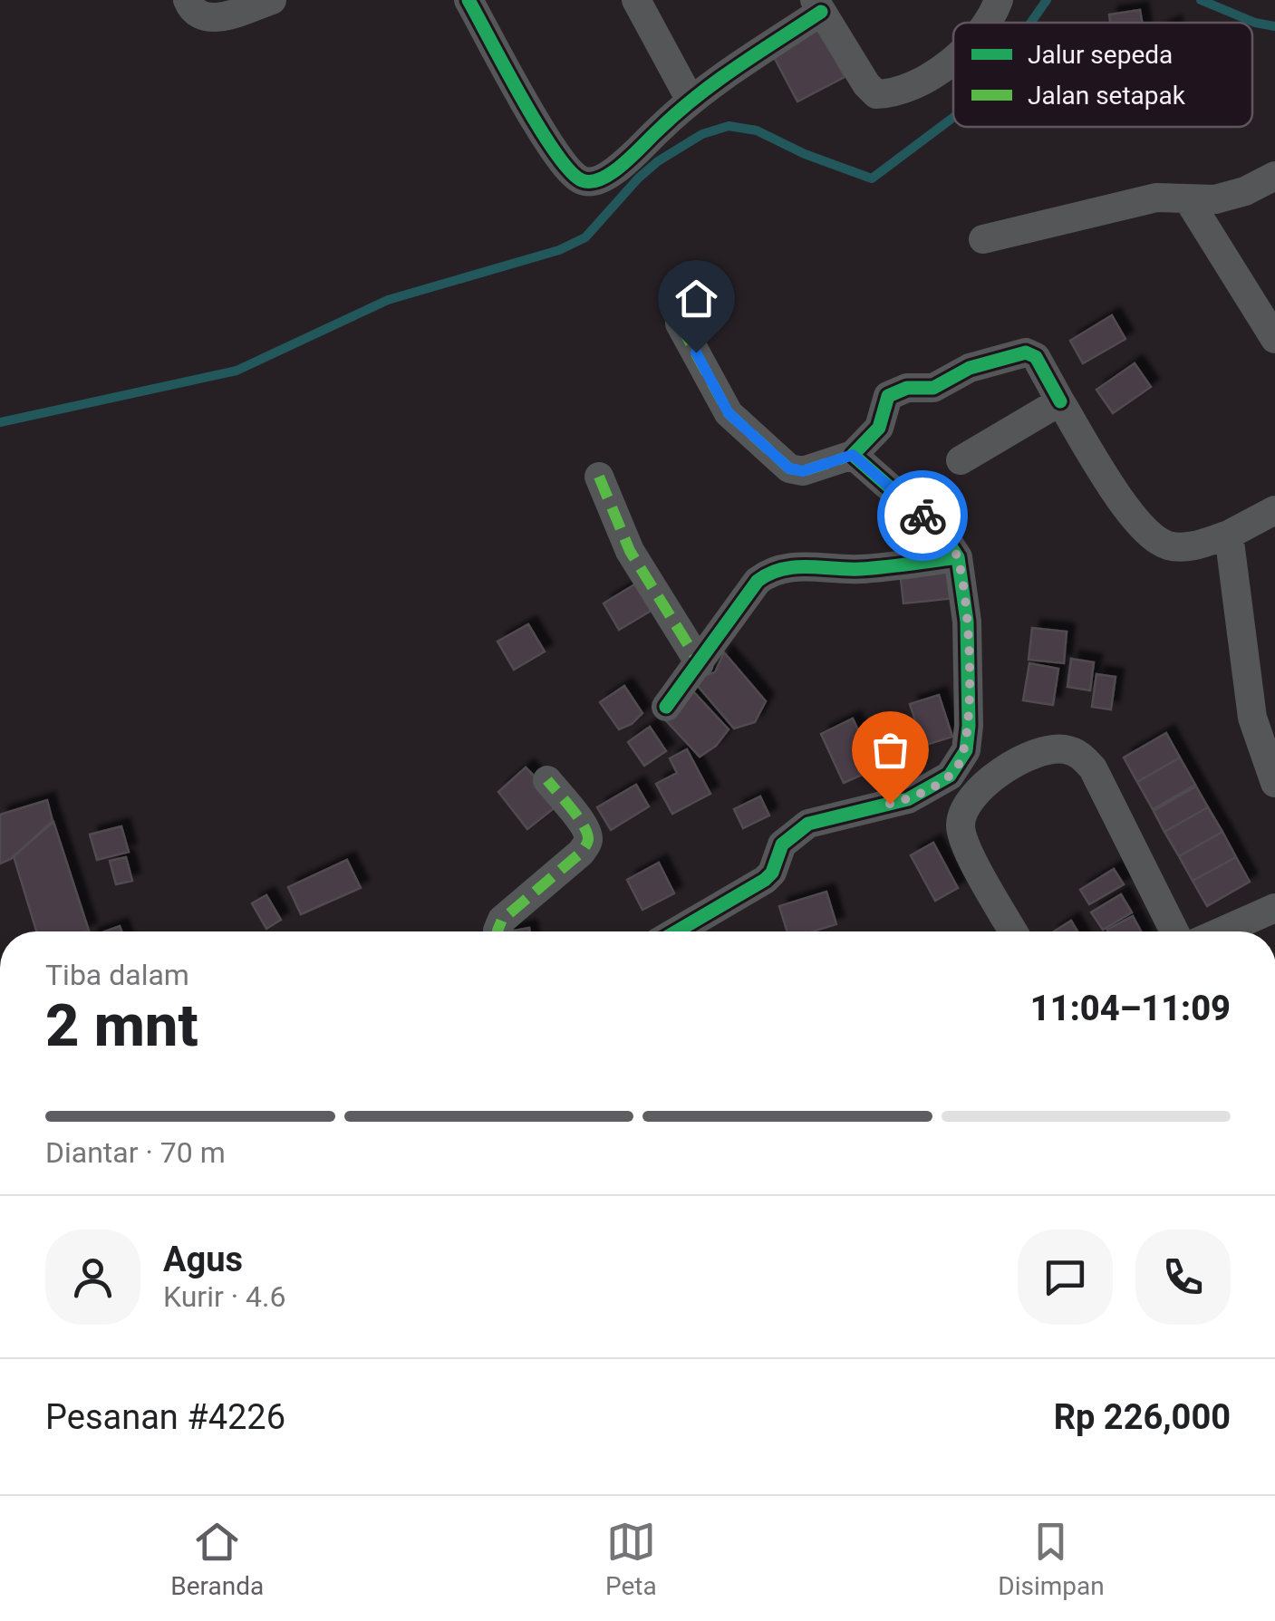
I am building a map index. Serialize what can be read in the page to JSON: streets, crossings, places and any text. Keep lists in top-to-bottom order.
{
  "legend": ["Jalur sepeda", "Jalan setapak"],
  "page": {
    "heading": ["2 mnt", "Tiba dalam", "11:04–11:09"],
    "panel": [
      "Agus",
      "Kurir · 4.6",
      "Pesanan #4226",
      "Rp 226,000"
    ],
    "bar": "Diantar · 70 m",
    "tabs": ["Beranda", "Peta", "Disimpan"]
  }
}
